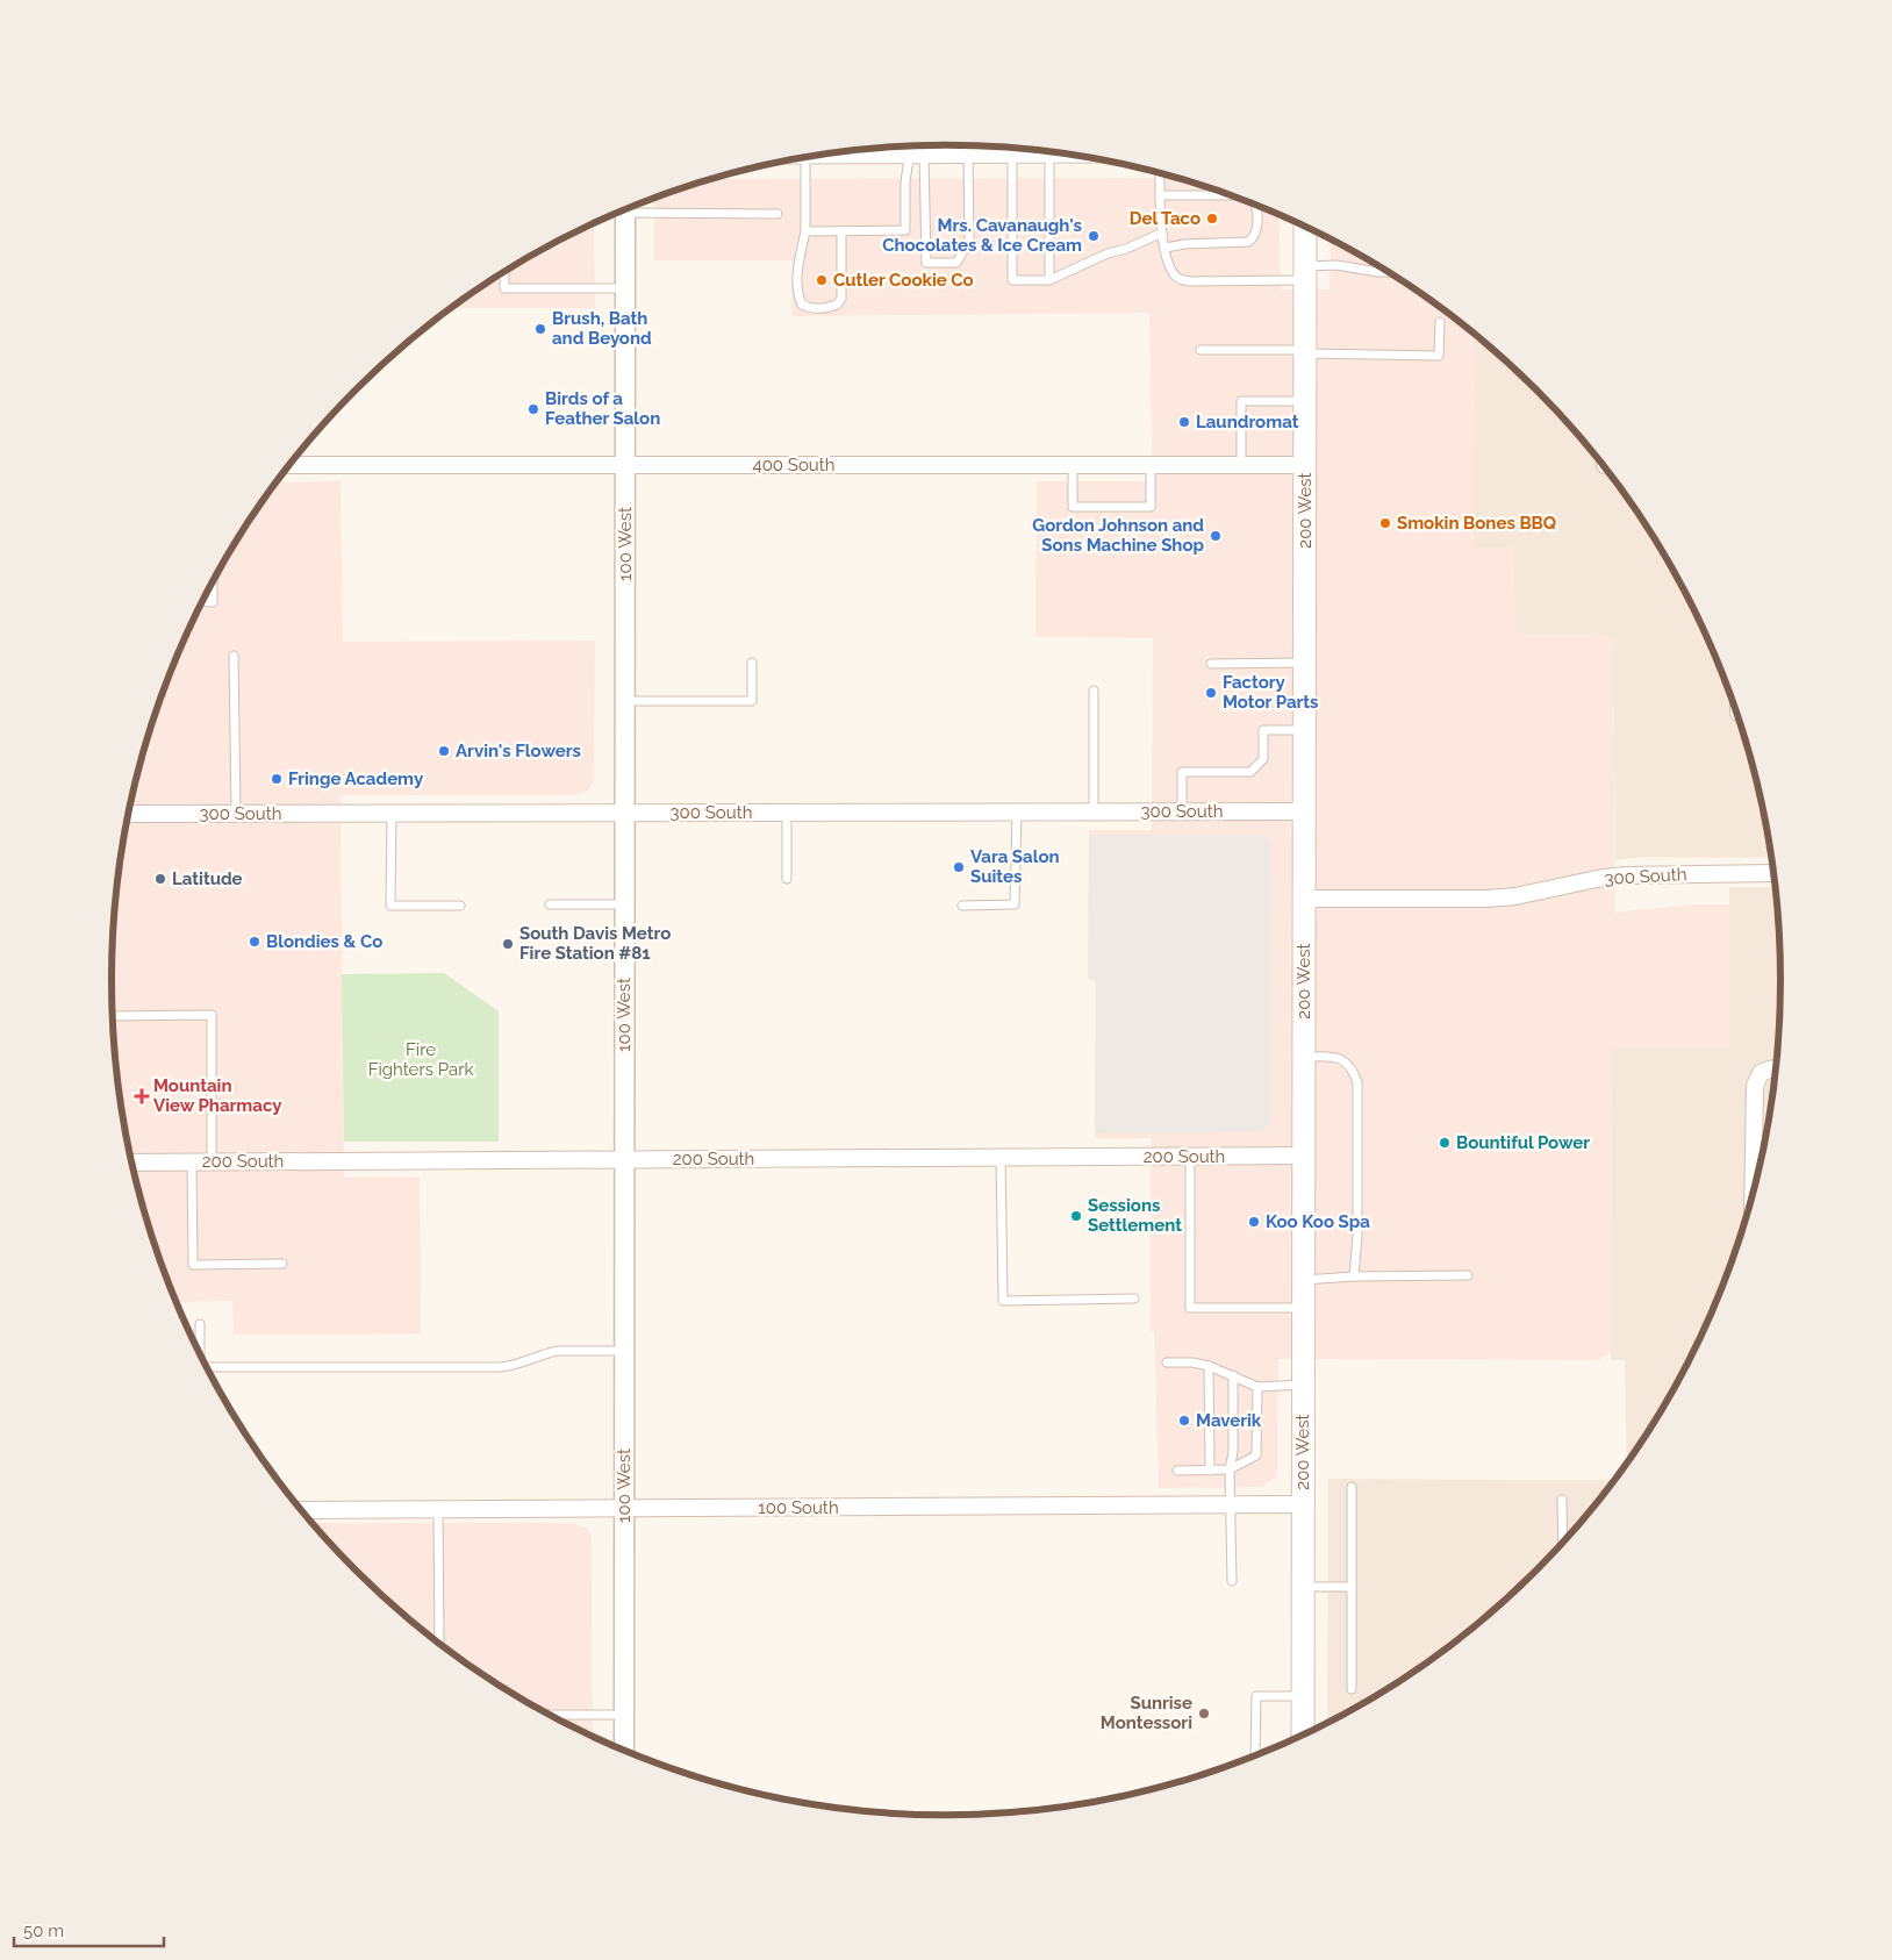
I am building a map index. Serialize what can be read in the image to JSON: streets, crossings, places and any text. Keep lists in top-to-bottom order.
{
  "streets": {
    "main road": ["200 West"],
    "street": [
      "400 South",
      "100 West",
      "300 South",
      "200 South",
      "100 South"
    ]
  },
  "crossings": [
    ["400 South", "200 West"],
    ["400 South", "100 West"],
    ["200 West", "300 South"],
    ["200 West", "200 South"],
    ["200 West", "100 South"],
    ["100 West", "300 South"],
    ["100 West", "200 South"],
    ["100 West", "100 South"]
  ],
  "parks": ["Fire Fighters Park"],
  "places": {
    "other": [
      "Del Taco",
      "Mrs. Cavanaugh's Chocolates & Ice Cream",
      "Cutler Cookie Co",
      "Brush, Bath and Beyond",
      "Birds of a Feather Salon",
      "Laundromat",
      "Smokin Bones BBQ",
      "Gordon Johnson and Sons Machine Shop",
      "Factory Motor Parts",
      "Arvin's Flowers",
      "Fringe Academy",
      "Vara Salon Suites",
      "Latitude",
      "Blondies & Co",
      "South Davis Metro Fire Station #81",
      "Bountiful Power",
      "Sessions Settlement",
      "Koo Koo Spa",
      "Maverik",
      "Sunrise Montessori"
    ],
    "health": ["Mountain View Pharmacy"]
  },
  "scale_bar": "50 m"
}
